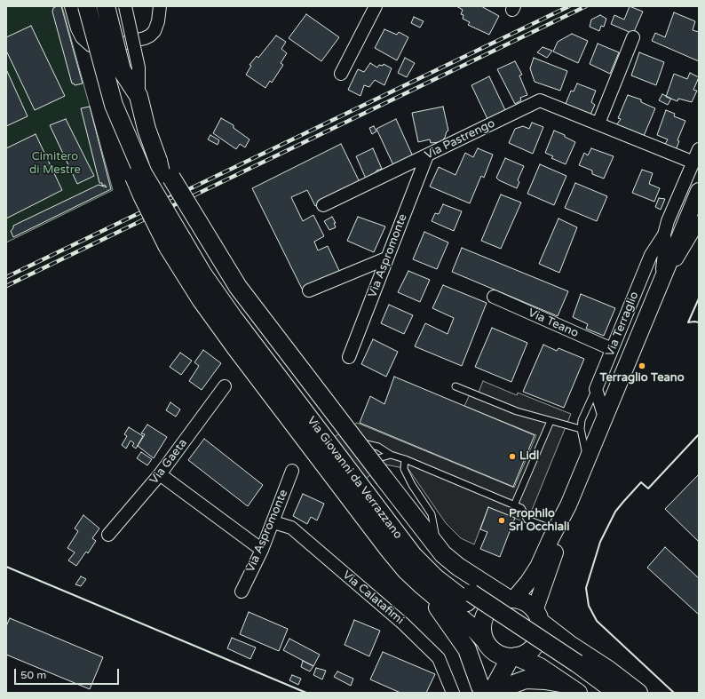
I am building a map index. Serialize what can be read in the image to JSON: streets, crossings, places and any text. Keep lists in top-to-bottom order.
{
  "streets": {
    "main road": ["Via Giovanni da Verrazzano"],
    "street": [
      "Via Pastrengo",
      "Via Aspromonte",
      "Via Teano",
      "Via Terraglio",
      "Via Gaeta",
      "Via Calatafimi"
    ]
  },
  "crossings": [
    ["Via Pastrengo", "Via Aspromonte"],
    ["Via Pastrengo", "Via Terraglio"],
    ["Via Aspromonte", "Via Calatafimi"],
    ["Via Teano", "Via Terraglio"]
  ],
  "parks": ["Cimitero di Mestre"],
  "places": ["Terraglio Teano", "Lidl", "Prophilo Srl Occhiali"],
  "scale_bar": "50 m"
}
